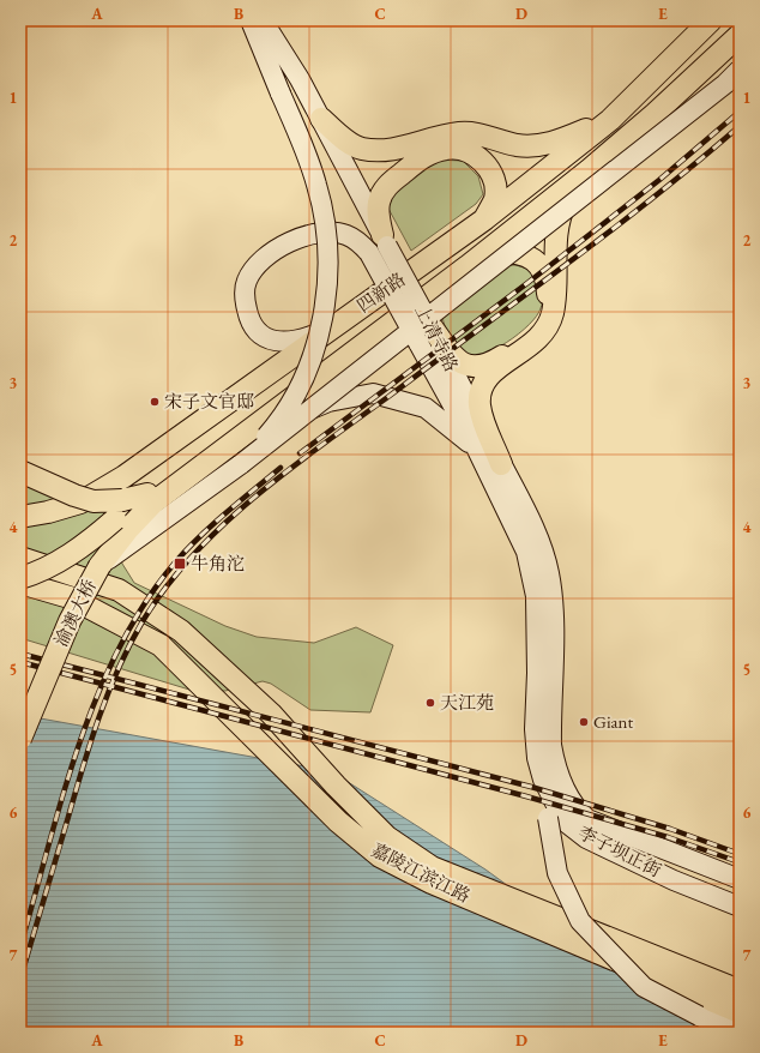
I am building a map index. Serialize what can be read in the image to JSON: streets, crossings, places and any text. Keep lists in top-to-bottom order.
{
  "streets": {
    "main road": [
      "四新路",
      "上清寺路",
      "渝澳大桥",
      "李子坝正街",
      "嘉陵江滨江路"
    ]
  },
  "crossings": [
    ["四新路", "上清寺路"],
    ["四新路", "渝澳大桥"],
    ["上清寺路", "李子坝正街"]
  ],
  "places": {
    "other": ["宋子文官邸", "天江苑", "Giant"],
    "transit": ["牛角沱"]
  },
  "grid": {
    "columns": [
      "A",
      "B",
      "C",
      "D",
      "E"
    ],
    "rows": [
      "1",
      "2",
      "3",
      "4",
      "5",
      "6",
      "7"
    ]
  }
}
